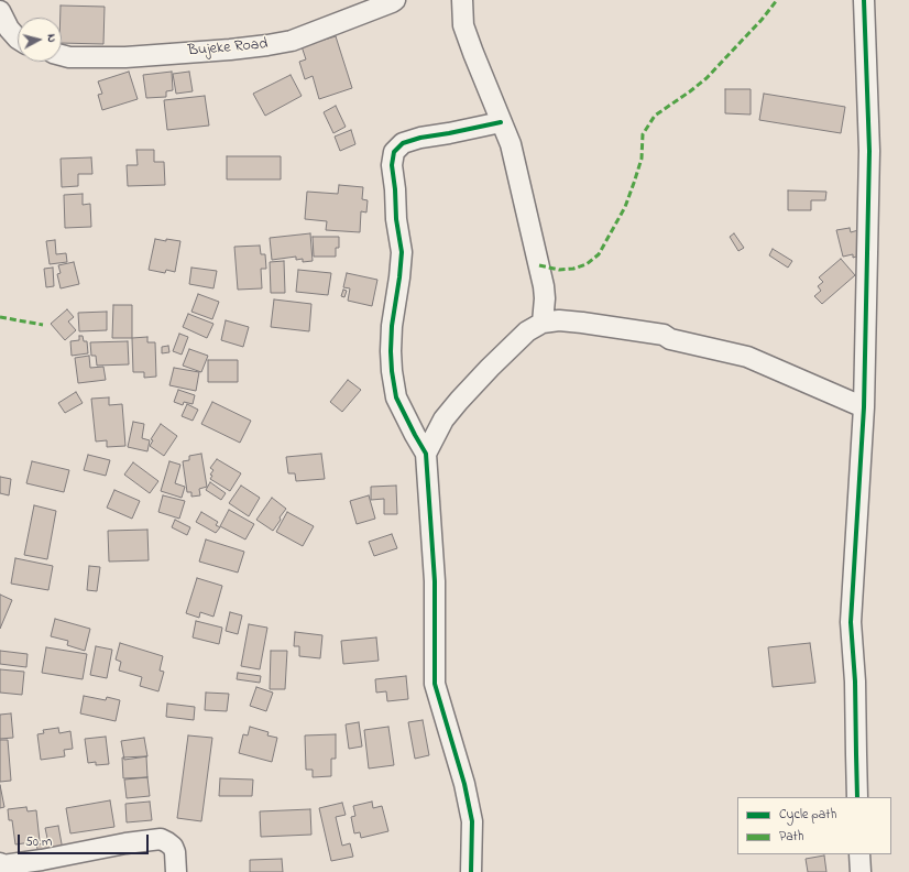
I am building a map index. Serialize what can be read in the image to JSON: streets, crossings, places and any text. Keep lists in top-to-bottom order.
{
  "streets": {
    "street": ["Bujeke Road"]
  },
  "legend": ["Cycle path", "Path"],
  "scale_bar": "50 m",
  "north": "right"
}
